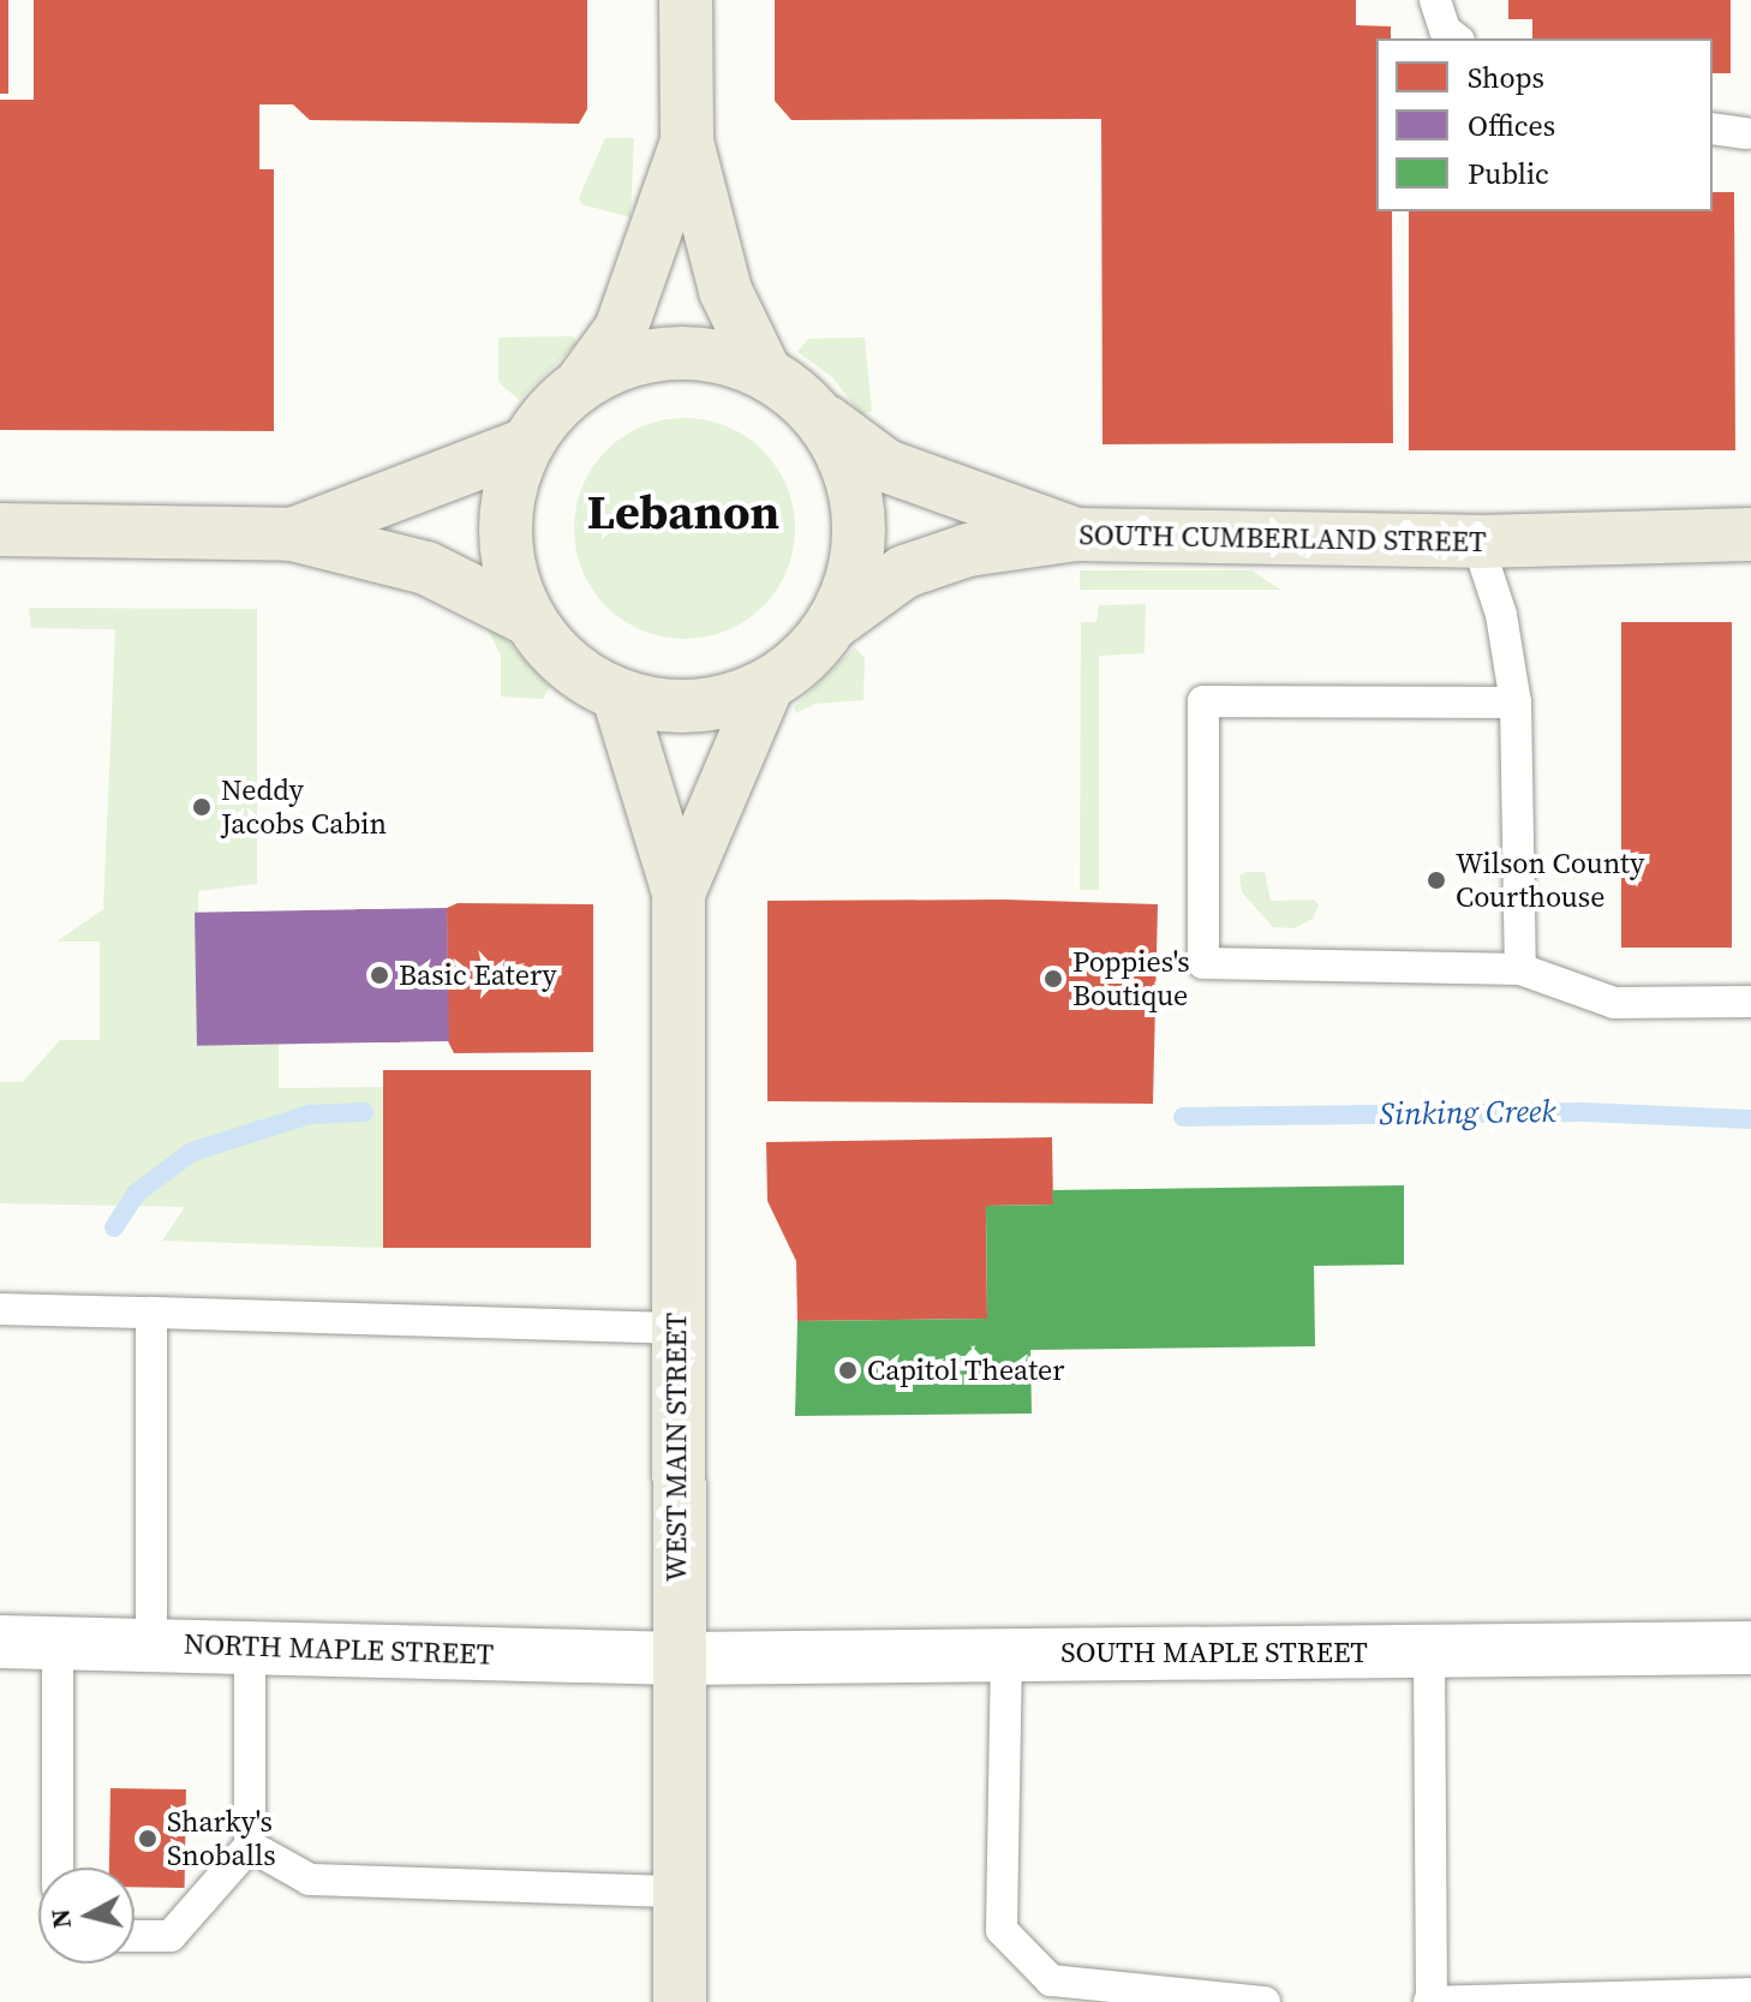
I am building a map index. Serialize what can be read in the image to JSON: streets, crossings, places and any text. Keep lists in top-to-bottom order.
{
  "streets": {
    "main road": ["SOUTH CUMBERLAND STREET", "WEST MAIN STREET"],
    "street": ["NORTH MAPLE STREET", "SOUTH MAPLE STREET"]
  },
  "crossings": [
    ["WEST MAIN STREET", "NORTH MAPLE STREET"],
    ["WEST MAIN STREET", "SOUTH MAPLE STREET"],
    ["NORTH MAPLE STREET", "SOUTH MAPLE STREET"]
  ],
  "districts": ["Lebanon"],
  "water": ["Sinking Creek"],
  "places": [
    "Neddy Jacobs Cabin",
    "Wilson County Courthouse",
    "Basic Eatery",
    "Poppies's Boutique",
    "Capitol Theater",
    "Sharky's Snoballs"
  ],
  "legend": ["Shops", "Offices", "Public"],
  "north": "left"
}
